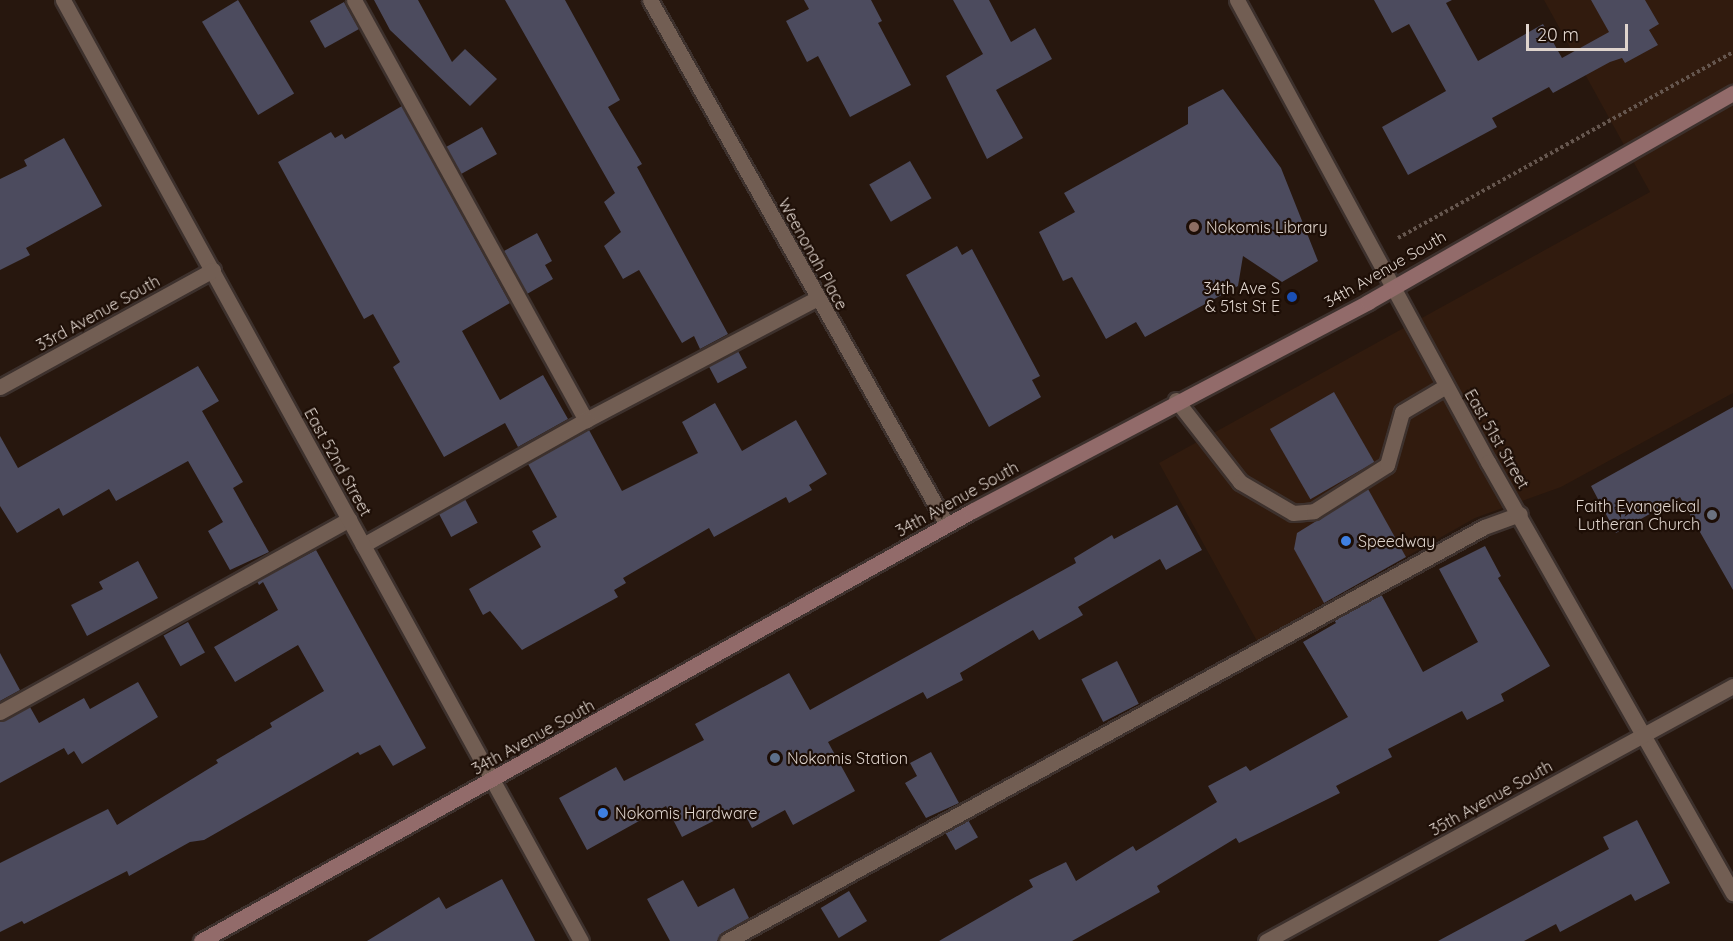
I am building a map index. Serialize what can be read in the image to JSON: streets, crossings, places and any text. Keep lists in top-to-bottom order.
{
  "streets": {
    "street": [
      "Weenonah Place",
      "34th Avenue South",
      "33rd Avenue South",
      "East 51st Street",
      "East 52nd Street",
      "35th Avenue South"
    ]
  },
  "crossings": [
    ["Weenonah Place", "34th Avenue South"],
    ["34th Avenue South", "East 51st Street"],
    ["34th Avenue South", "East 52nd Street"],
    ["33rd Avenue South", "East 52nd Street"],
    ["East 51st Street", "35th Avenue South"]
  ],
  "places": [
    "Nokomis Library",
    "34th Ave S & 51st St E",
    "Faith Evangelical Lutheran Church",
    "Speedway",
    "Nokomis Station",
    "Nokomis Hardware"
  ],
  "scale_bar": "20 m"
}
